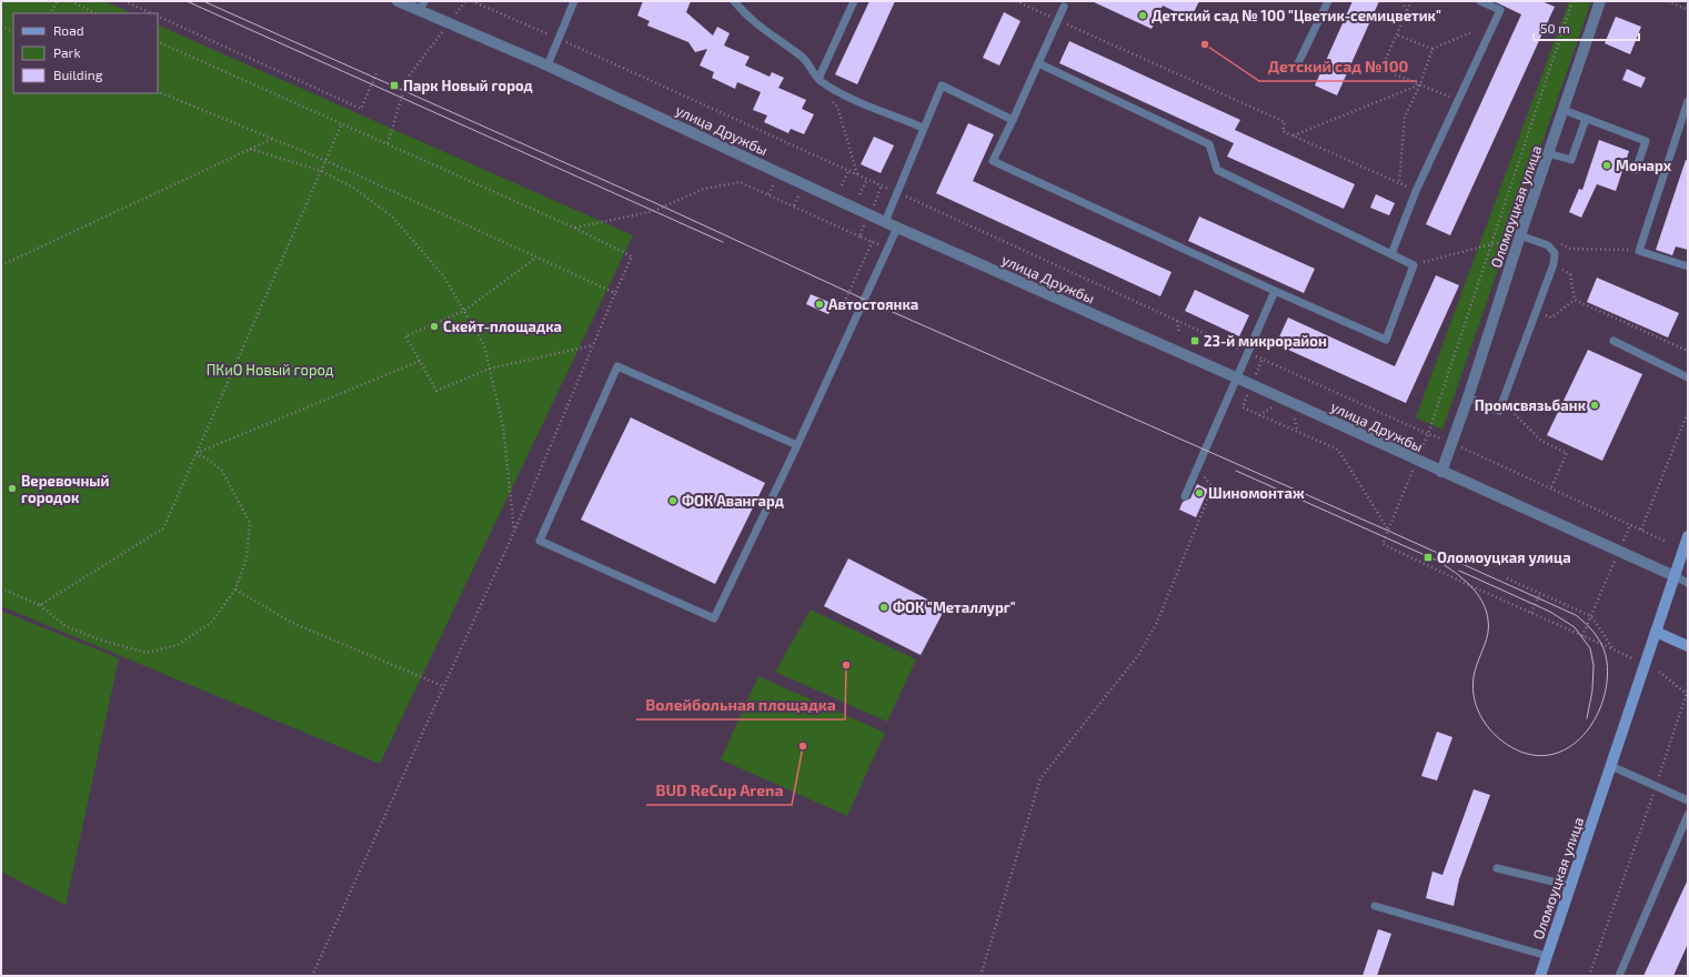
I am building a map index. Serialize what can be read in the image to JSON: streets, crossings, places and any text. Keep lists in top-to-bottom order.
{
  "streets": {
    "street": ["улица Дружбы", "Оломоуцкая улица"]
  },
  "crossings": [
    ["улица Дружбы", "Оломоуцкая улица"]
  ],
  "parks": ["ПКиО Новый город"],
  "places": {
    "other": [
      "Детский сад № 100 \"Цветик-семицветик\"",
      "Детский сад №100",
      "Монарх",
      "Автостоянка",
      "Скейт-площадка",
      "Промсвязьбанк",
      "Веревочный городок",
      "Шиномонтаж",
      "ФОК Авангард",
      "ФОК \"Металлург\"",
      "Волейбольная площадка",
      "BUD ReCup Arena"
    ],
    "transit": ["Парк Новый город", "23-й микрорайон", "Оломоуцкая улица"]
  },
  "legend": ["Road", "Park", "Building"],
  "scale_bar": "50 m"
}
